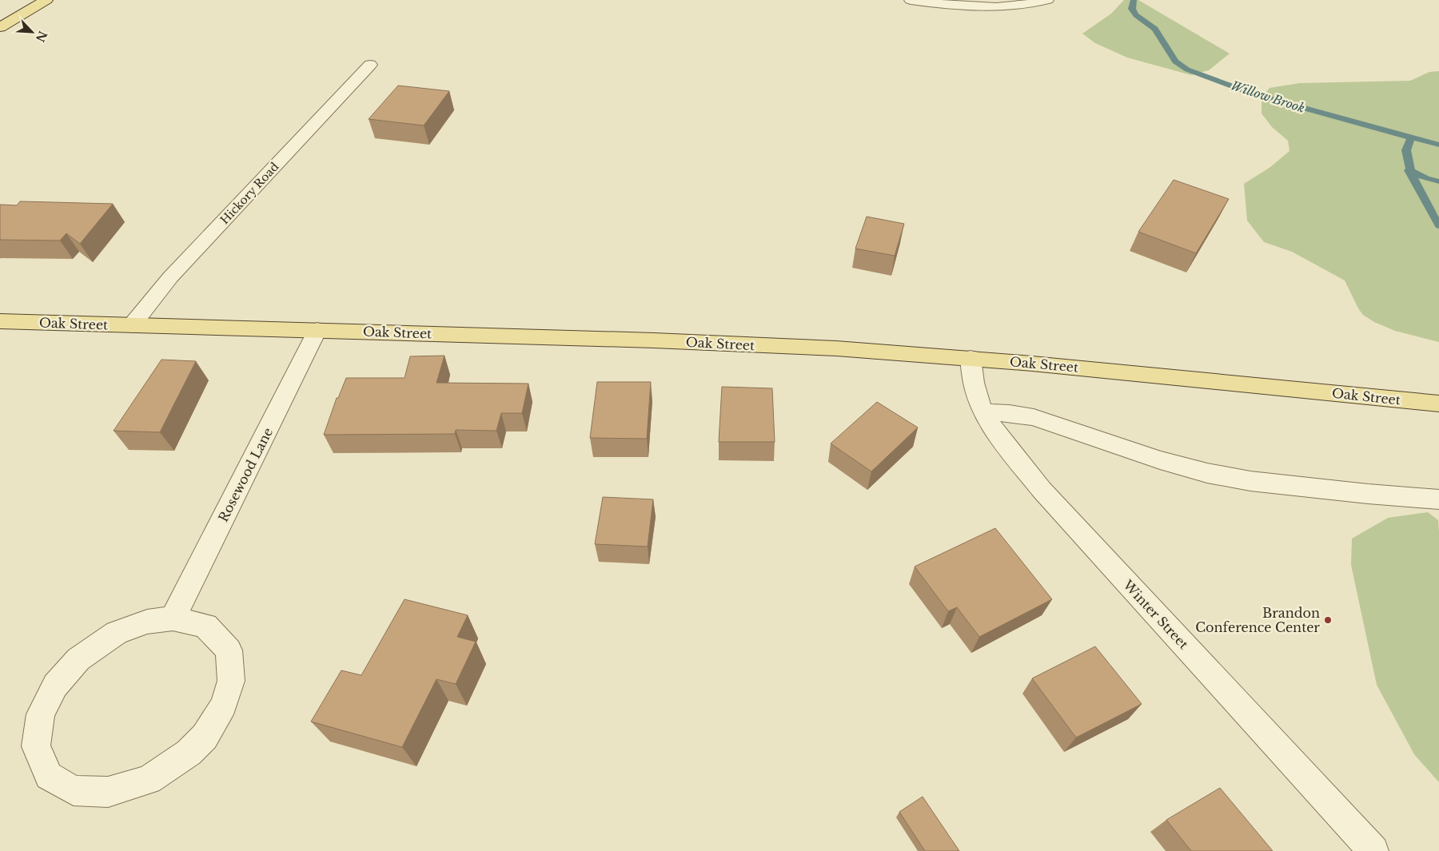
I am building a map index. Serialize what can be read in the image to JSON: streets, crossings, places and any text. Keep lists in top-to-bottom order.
{
  "streets": {
    "main road": ["Oak Street"],
    "street": ["Hickory Road", "Rosewood Lane", "Winter Street"]
  },
  "crossings": [
    ["Hickory Road", "Oak Street"],
    ["Oak Street", "Rosewood Lane"],
    ["Oak Street", "Winter Street"]
  ],
  "water": ["Willow Brook"],
  "places": ["Brandon Conference Center"],
  "north": "bottom right"
}
